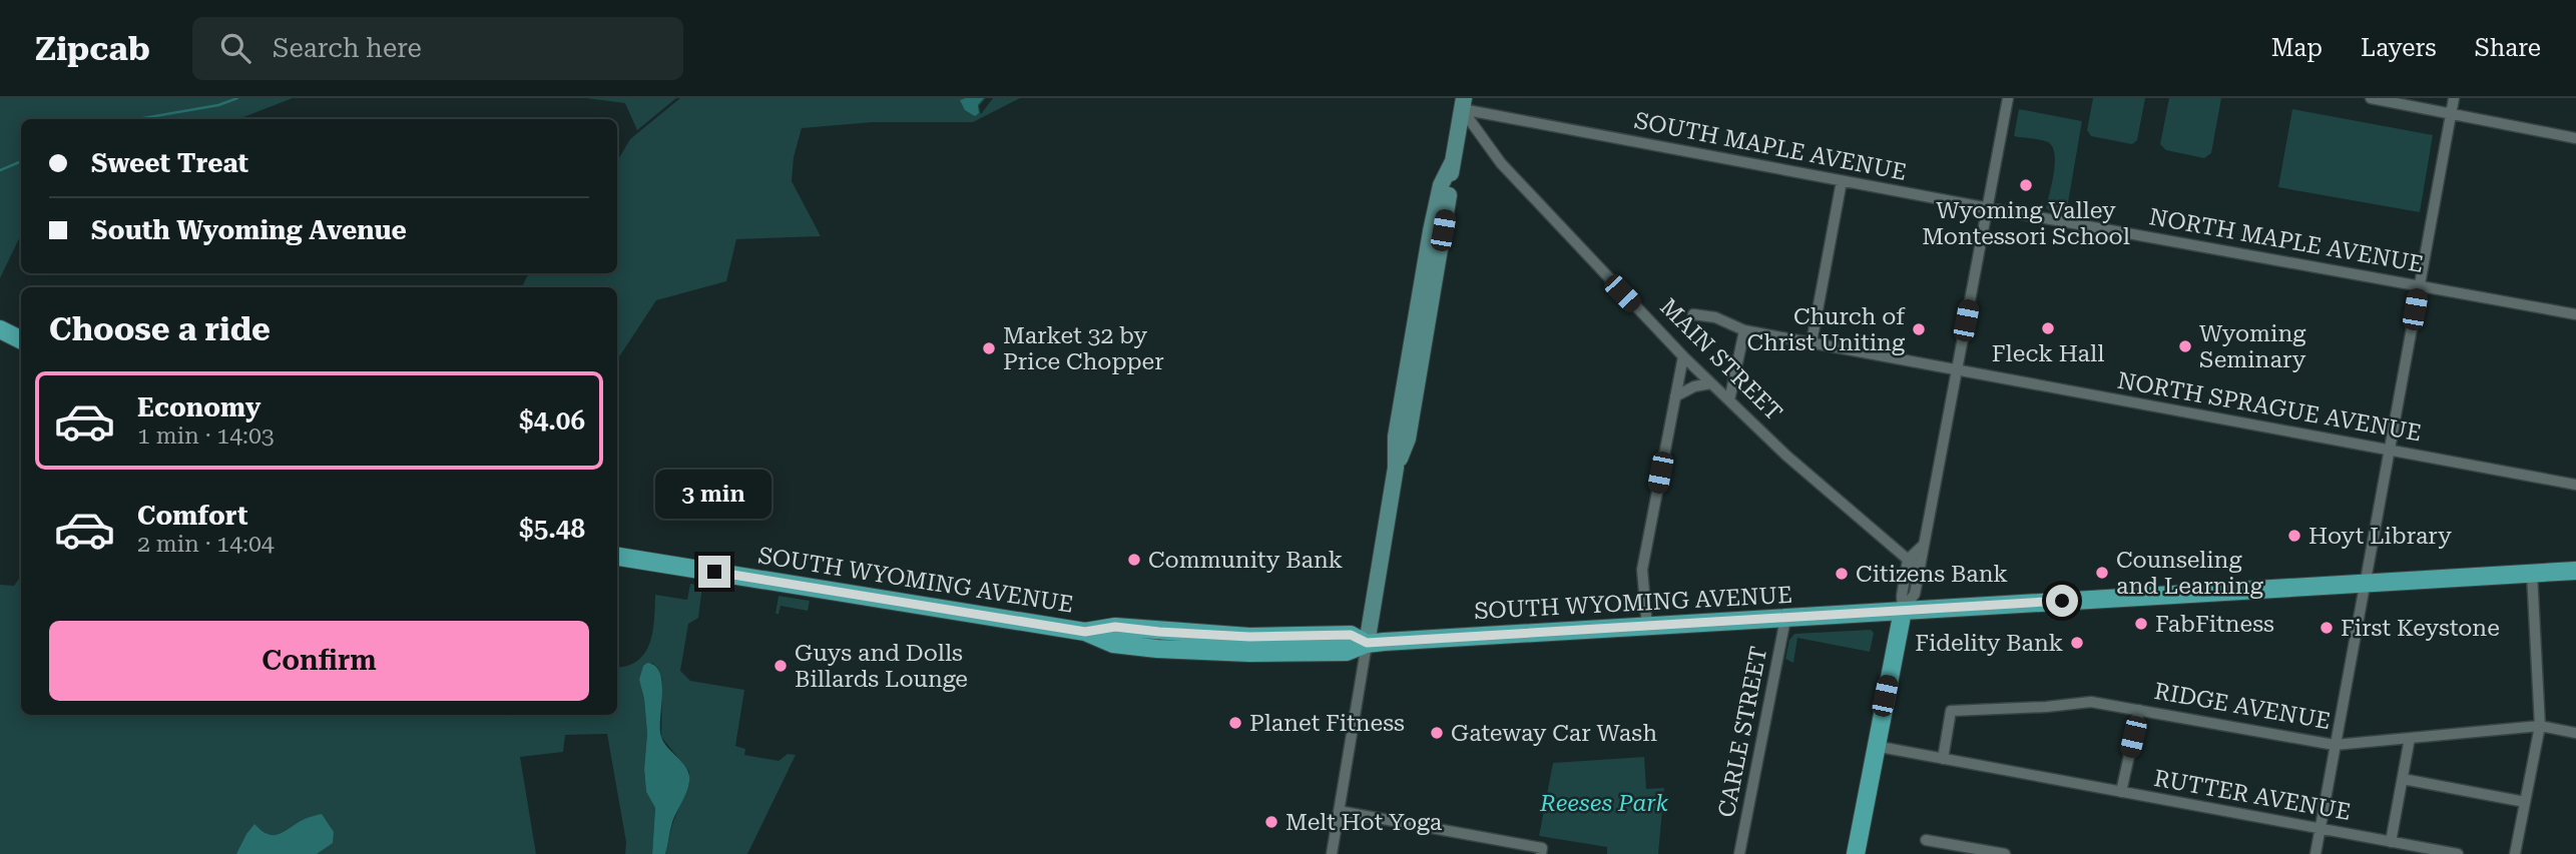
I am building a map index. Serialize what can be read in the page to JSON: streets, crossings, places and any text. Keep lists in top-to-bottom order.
{
  "streets": {
    "main road": ["SOUTH WYOMING AVENUE"],
    "street": [
      "SOUTH MAPLE AVENUE",
      "NORTH MAPLE AVENUE",
      "MAIN STREET",
      "NORTH SPRAGUE AVENUE",
      "RIDGE AVENUE",
      "CARLE STREET",
      "RUTTER AVENUE"
    ]
  },
  "crossings": [
    ["SOUTH MAPLE AVENUE", "NORTH MAPLE AVENUE"],
    ["SOUTH MAPLE AVENUE", "MAIN STREET"],
    ["SOUTH WYOMING AVENUE", "CARLE STREET"],
    ["RIDGE AVENUE", "RUTTER AVENUE"]
  ],
  "parks": ["Reeses Park"],
  "places": [
    "Wyoming Valley Montessori School",
    "Fleck Hall",
    "Church of Christ Uniting",
    "Wyoming Seminary",
    "Market 32 by Price Chopper",
    "Hoyt Library",
    "Community Bank",
    "Counseling and Learning",
    "Citizens Bank",
    "FabFitness",
    "First Keystone",
    "Fidelity Bank",
    "Guys and Dolls Billards Lounge",
    "Planet Fitness",
    "Gateway Car Wash",
    "Melt Hot Yoga"
  ],
  "page": {
    "header": "Zipcab",
    "search": "Search here",
    "nav": ["Map", "Layers", "Share"],
    "banner": ["Sweet Treat", "South Wyoming Avenue"],
    "heading": "Choose a ride",
    "list": [
      {
        "name": "Economy",
        "note": "1 min · 14:03",
        "value": "$4.06"
      },
      {
        "name": "Comfort",
        "note": "2 min · 14:04",
        "value": "$5.48"
      }
    ],
    "bubble": "3 min",
    "buttons": "Confirm"
  }
}
